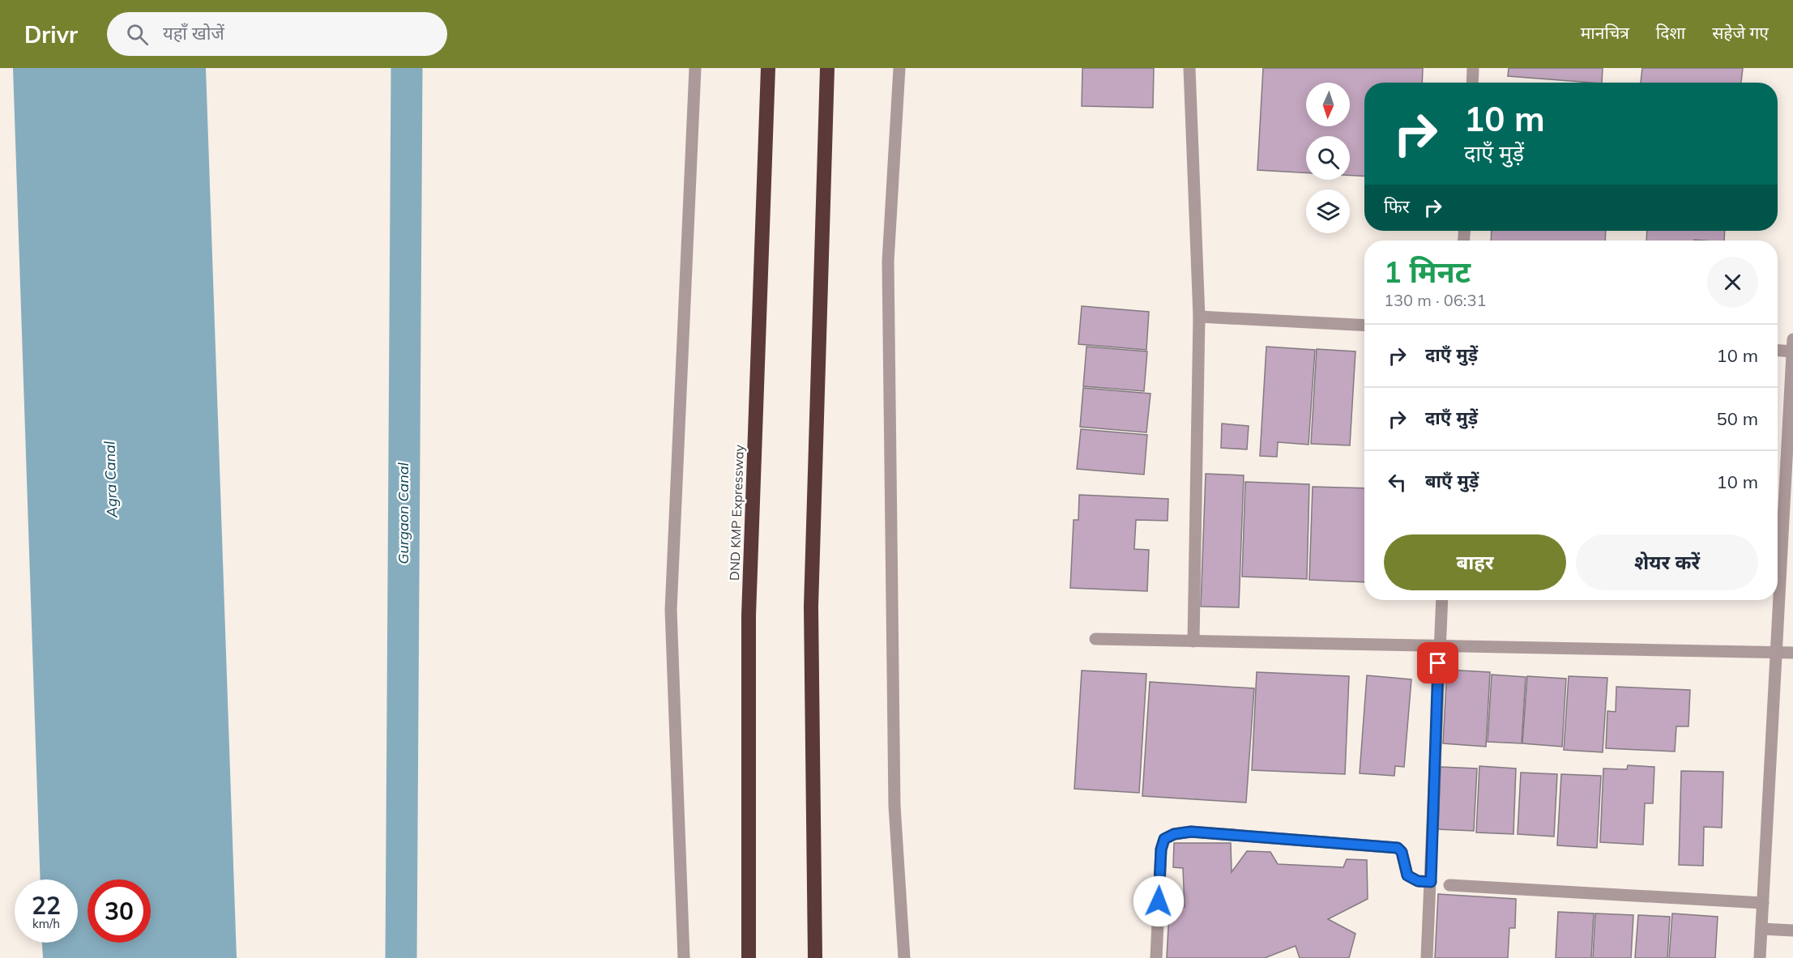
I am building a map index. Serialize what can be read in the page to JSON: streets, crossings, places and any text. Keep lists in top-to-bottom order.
{
  "streets": {
    "highway": ["DND KMP Expressway"]
  },
  "water": ["Agra Canal", "Gurgaon Canal"],
  "north": "bottom",
  "page": {
    "header": "Drivr",
    "search": "यहाँ खोजें",
    "nav": ["मानचित्र", "दिशा", "सहेजे गए"],
    "turn": ["10 m", "दाएँ मुड़ें"],
    "then": "फिर",
    "heading": ["1 मिनट", "130 m · 06:31"],
    "list": [
      {
        "name": "दाएँ मुड़ें",
        "value": "10 m"
      },
      {
        "name": "दाएँ मुड़ें",
        "value": "50 m"
      },
      {
        "name": "बाएँ मुड़ें",
        "value": "10 m"
      }
    ],
    "buttons": ["बाहर", "शेयर करें"],
    "speed": "22 km/h",
    "limit": "30"
  }
}
